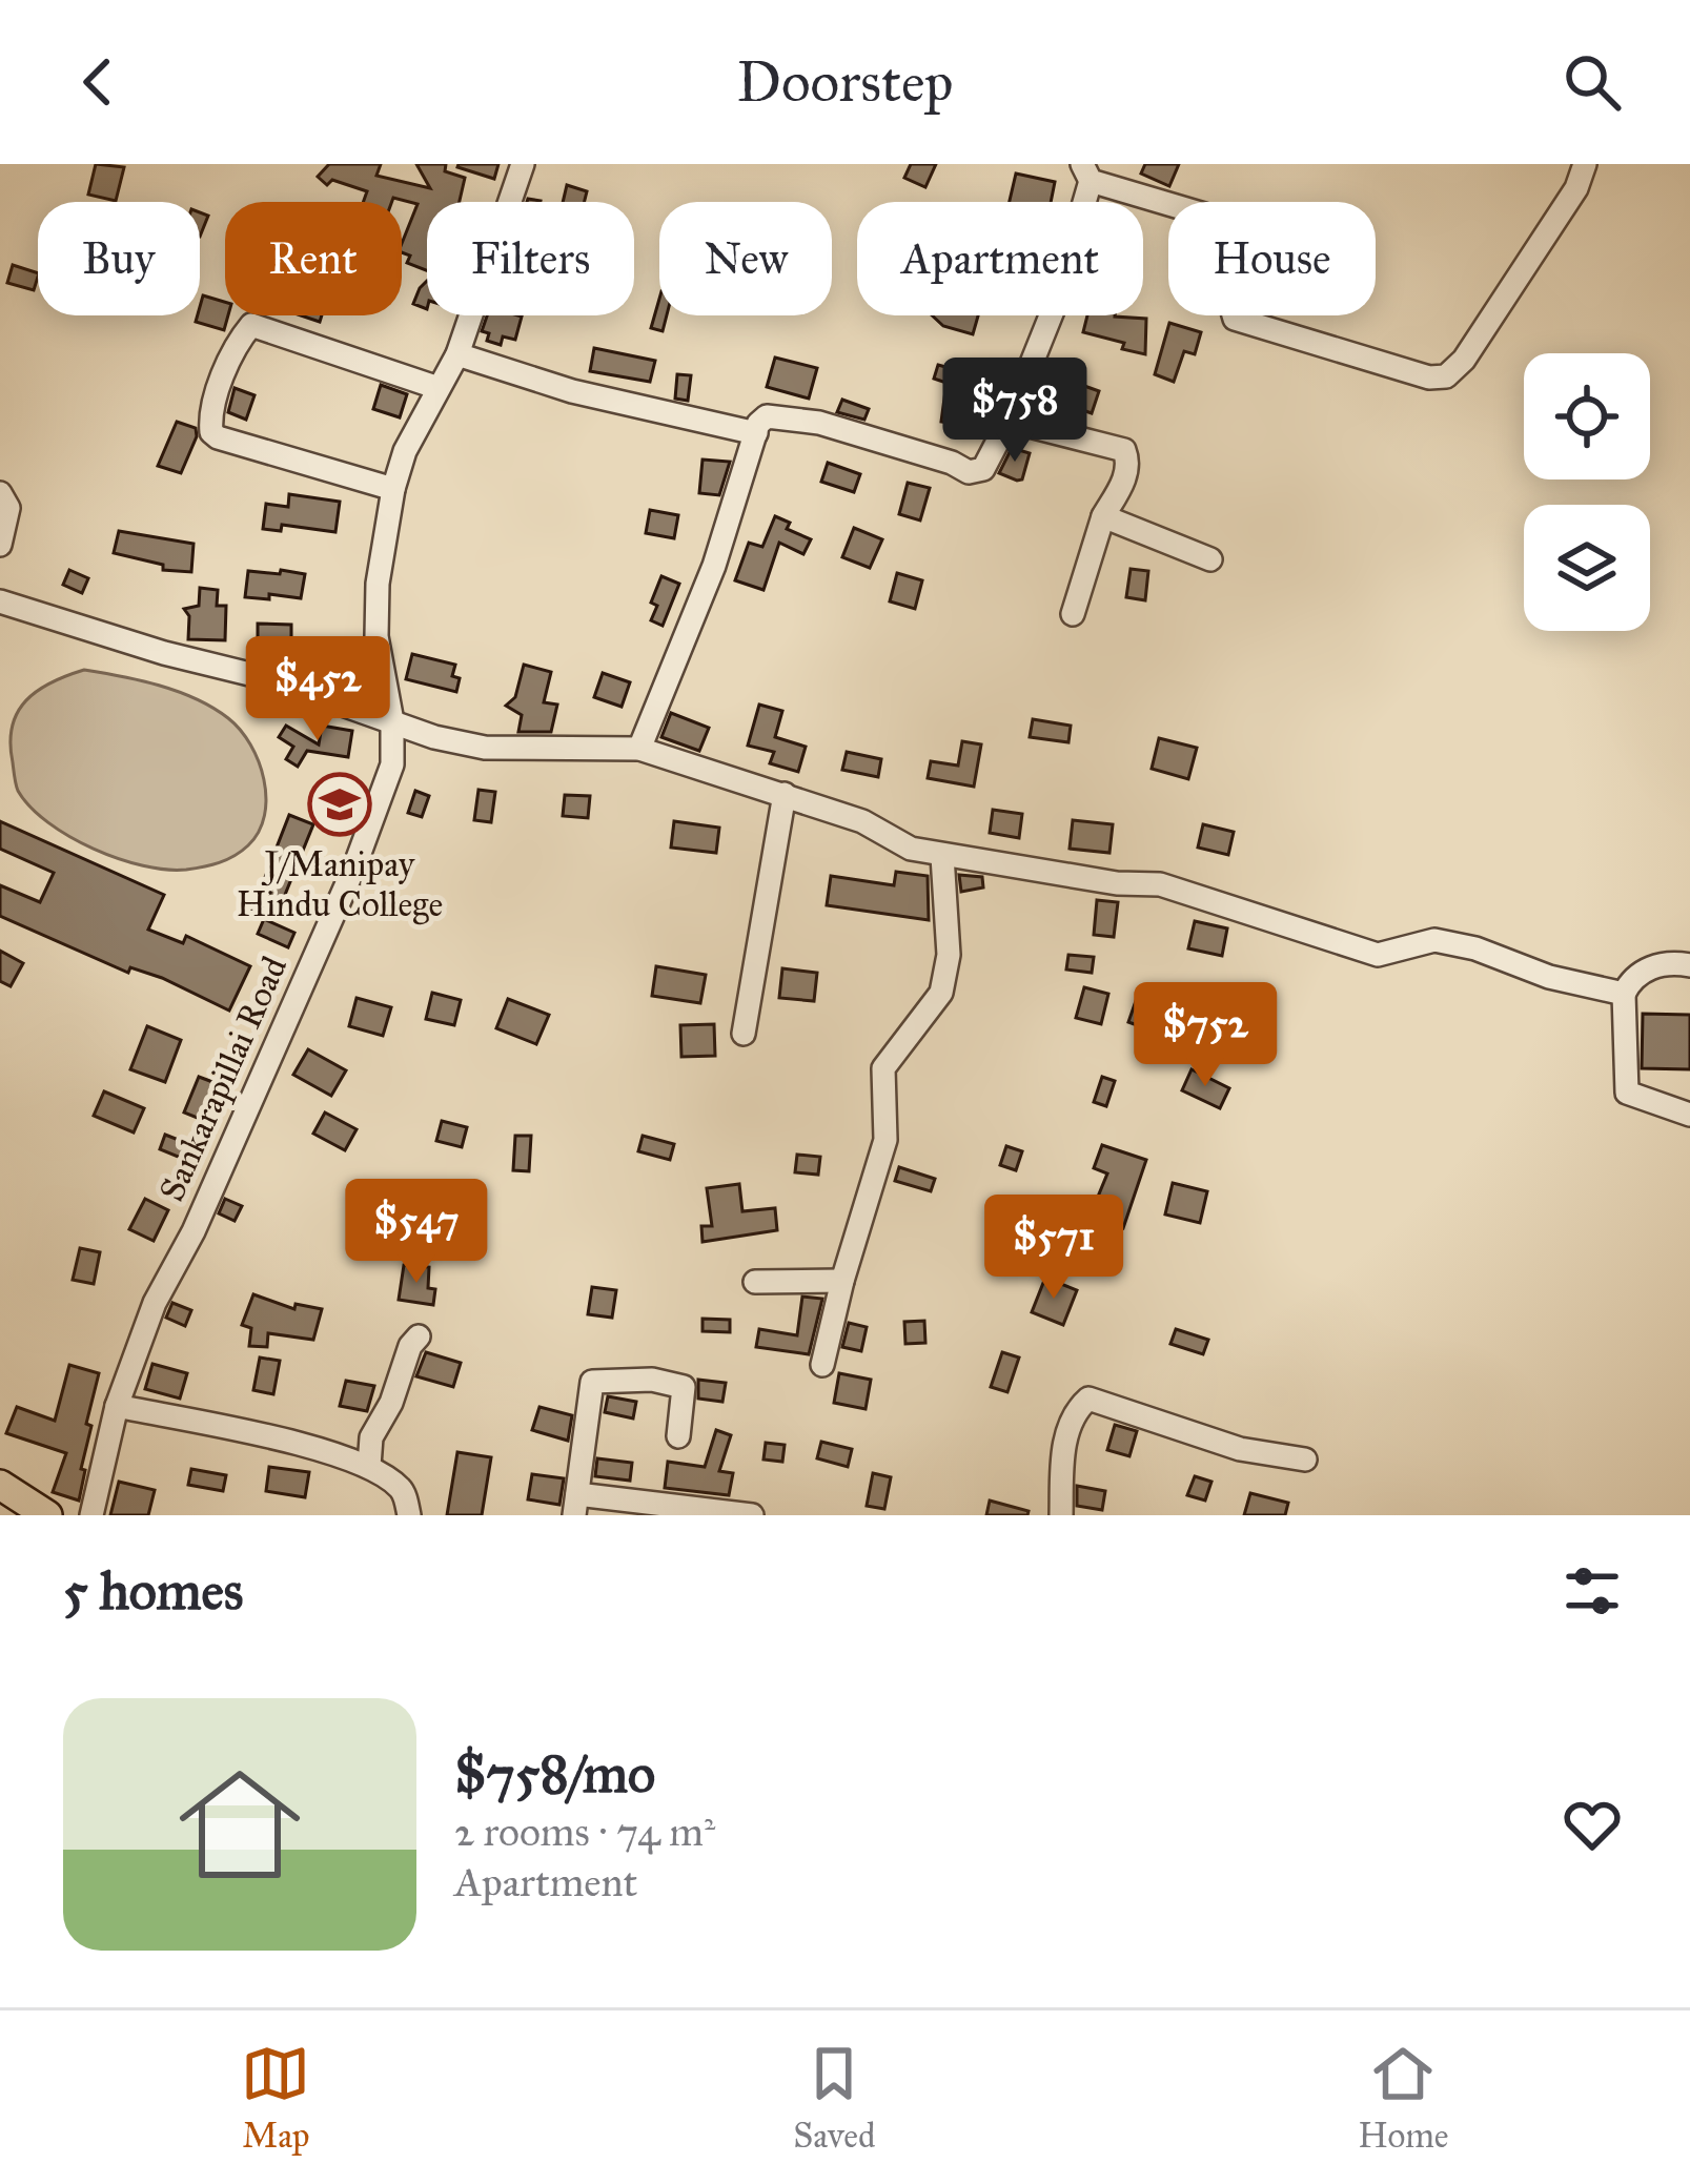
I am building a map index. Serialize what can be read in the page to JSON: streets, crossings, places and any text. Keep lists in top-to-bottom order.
{
  "streets": {
    "street": ["Sankarapillai Road"]
  },
  "places": {
    "school or university": ["J/Manipay Hindu College"]
  },
  "page": {
    "header": "Doorstep",
    "chip": [
      "Buy",
      "Rent",
      "Filters",
      "New",
      "Apartment",
      "House"
    ],
    "price": [
      "$758",
      "$452",
      "$752",
      "$547",
      "$571"
    ],
    "heading": "5 homes",
    "list": [
      {
        "name": "$758/mo",
        "note": "2 rooms · 74 m² · Apartment"
      }
    ],
    "tabs": ["Map", "Saved", "Home"]
  }
}
